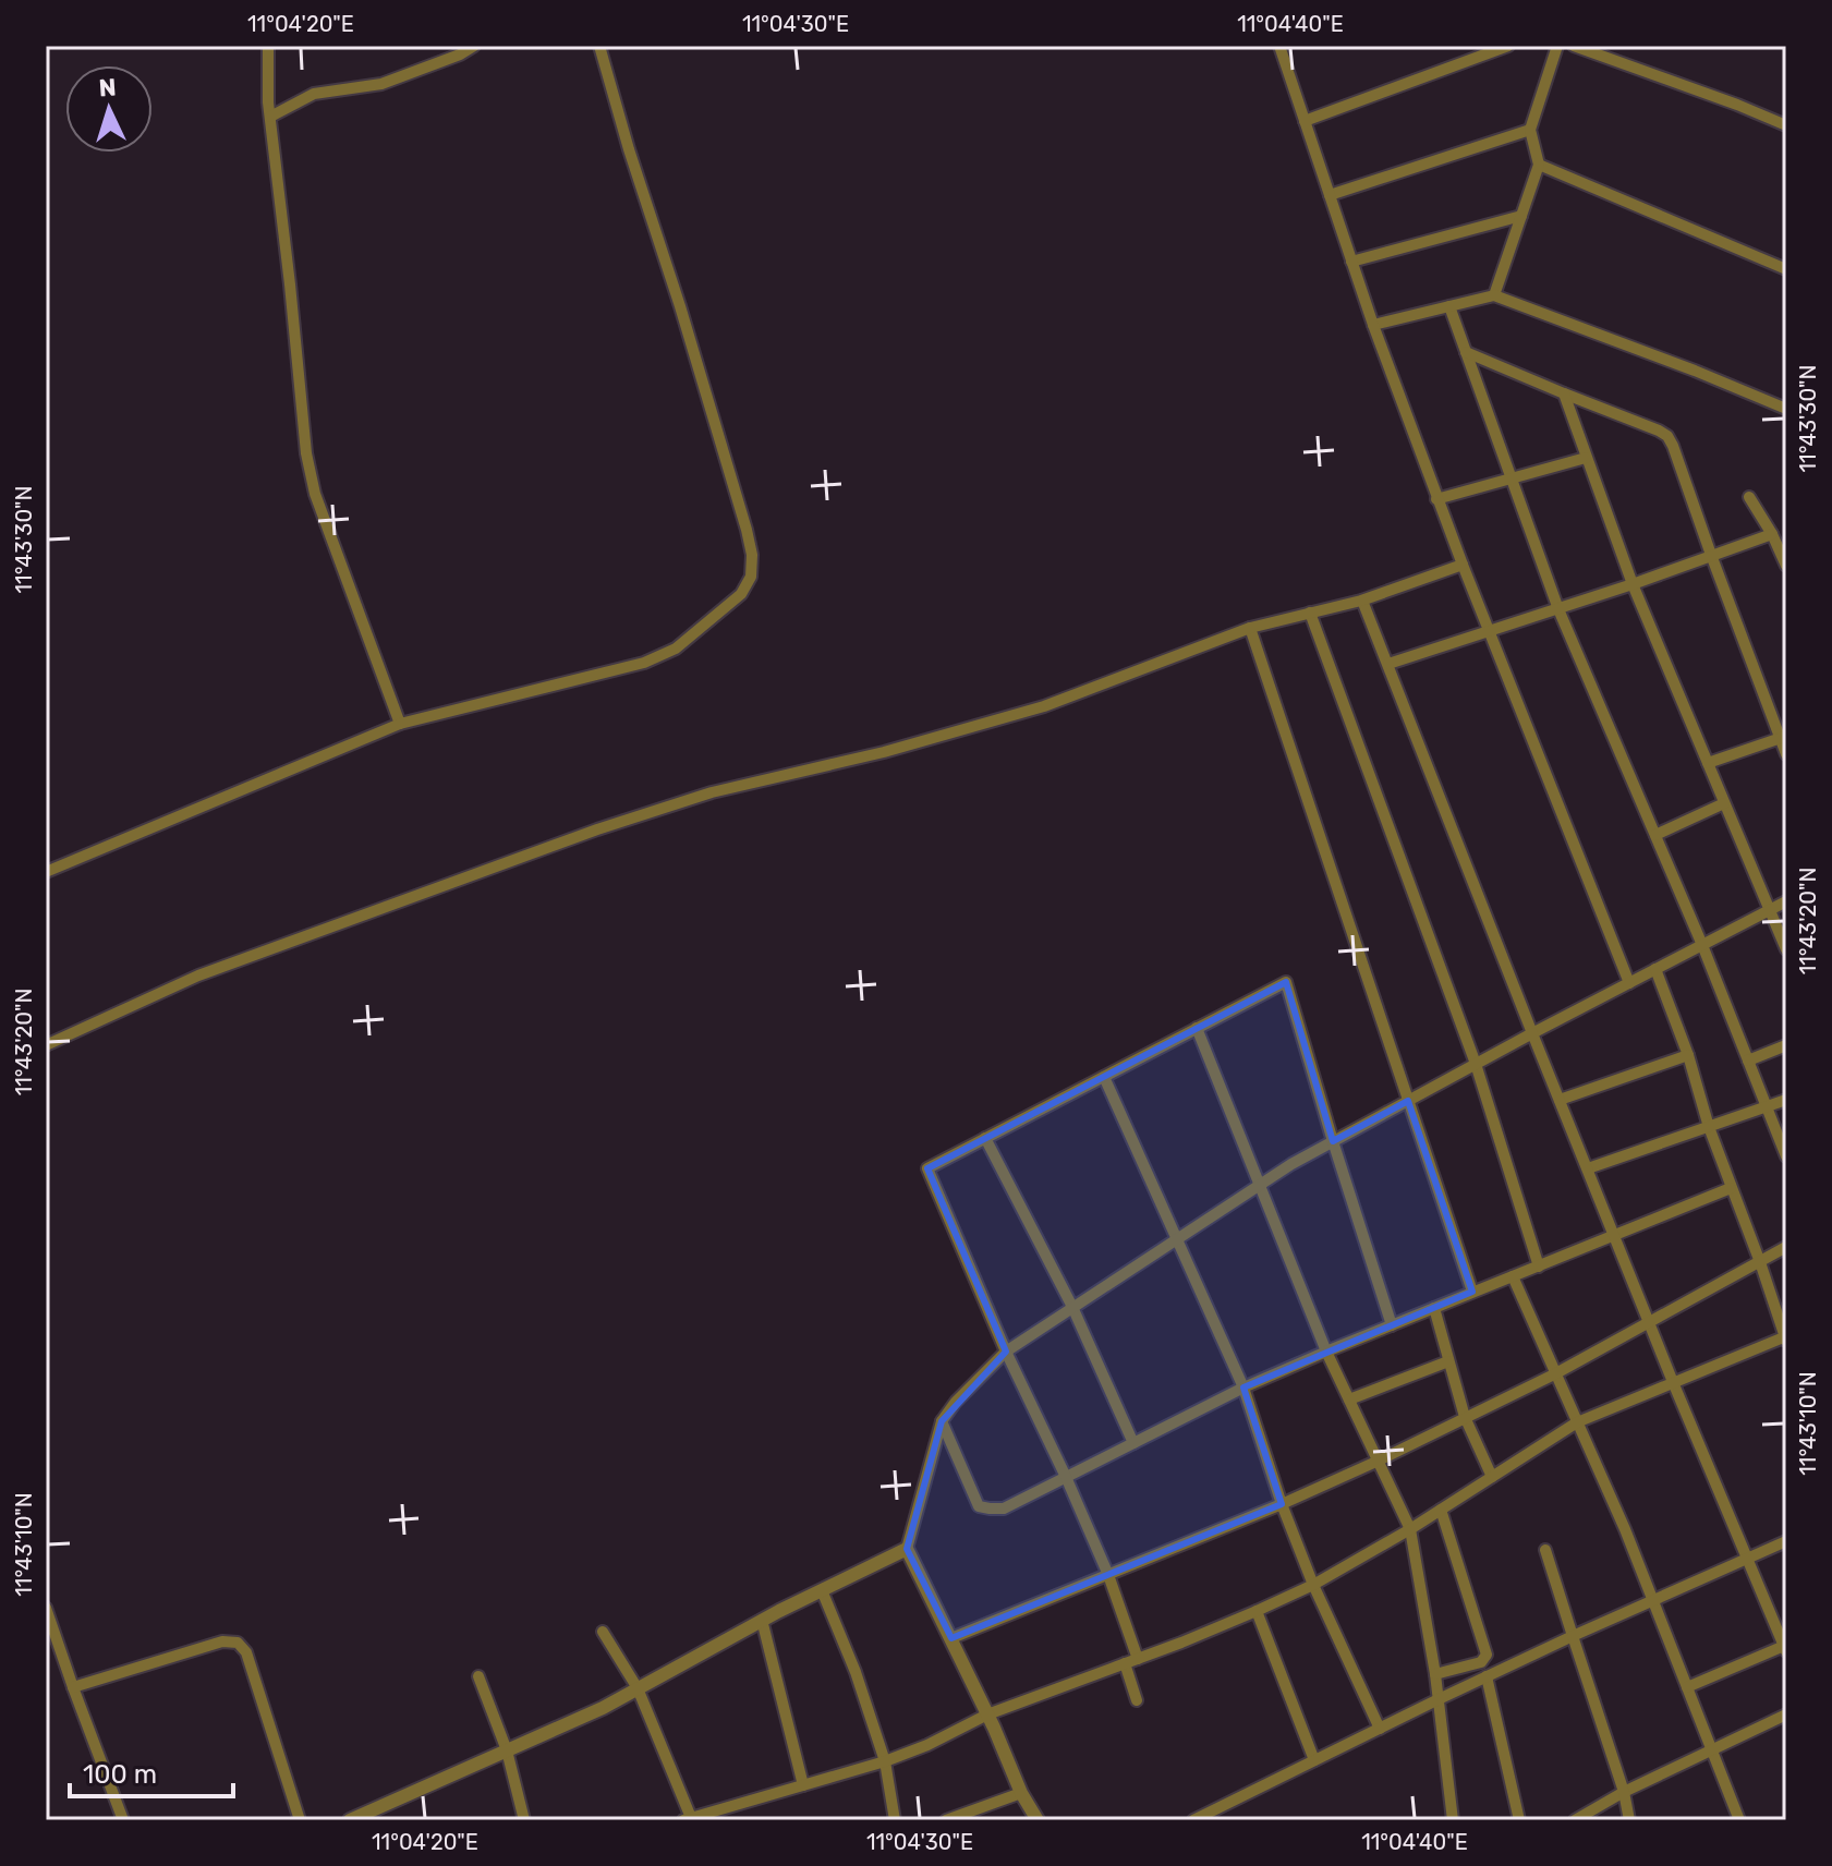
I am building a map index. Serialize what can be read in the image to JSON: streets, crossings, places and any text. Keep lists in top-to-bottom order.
{
  "scale_bar": "100 m",
  "north": "top",
  "coordinates": [
    "11°04'20\"E",
    "11°04'30\"E",
    "11°04'40\"E",
    "11°43'30\"N",
    "11°43'20\"N",
    "11°43'10\"N"
  ]
}
